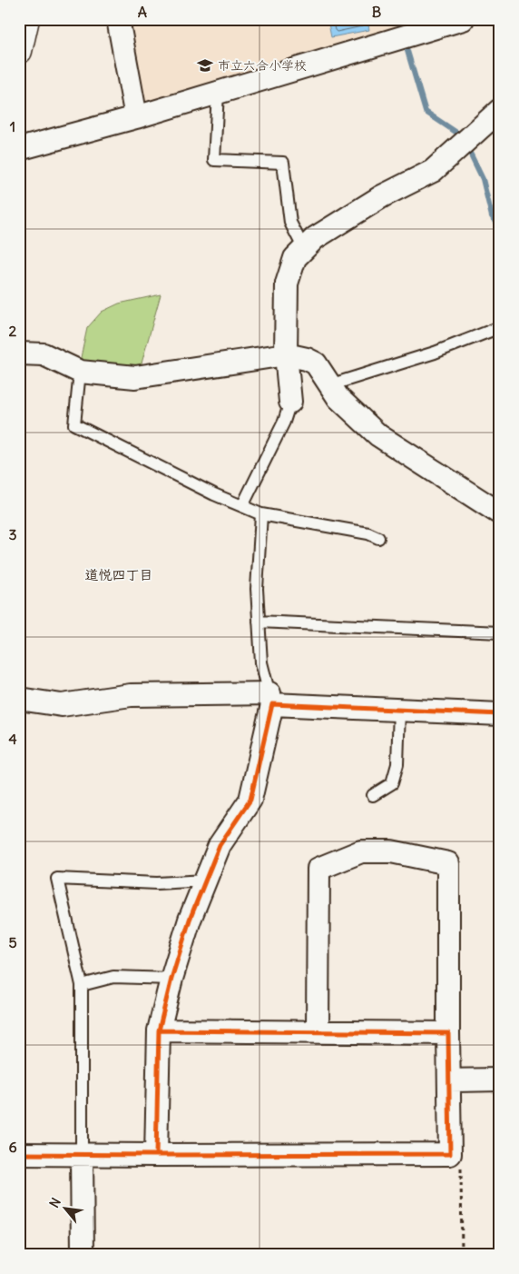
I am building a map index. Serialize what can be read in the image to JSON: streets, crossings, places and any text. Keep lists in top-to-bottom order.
{
  "districts": ["道悦四丁目"],
  "places": {
    "school or university": ["市立六合小学校"]
  },
  "north": "top left",
  "grid": {
    "columns": ["A", "B"],
    "rows": [
      "1",
      "2",
      "3",
      "4",
      "5",
      "6"
    ]
  }
}
